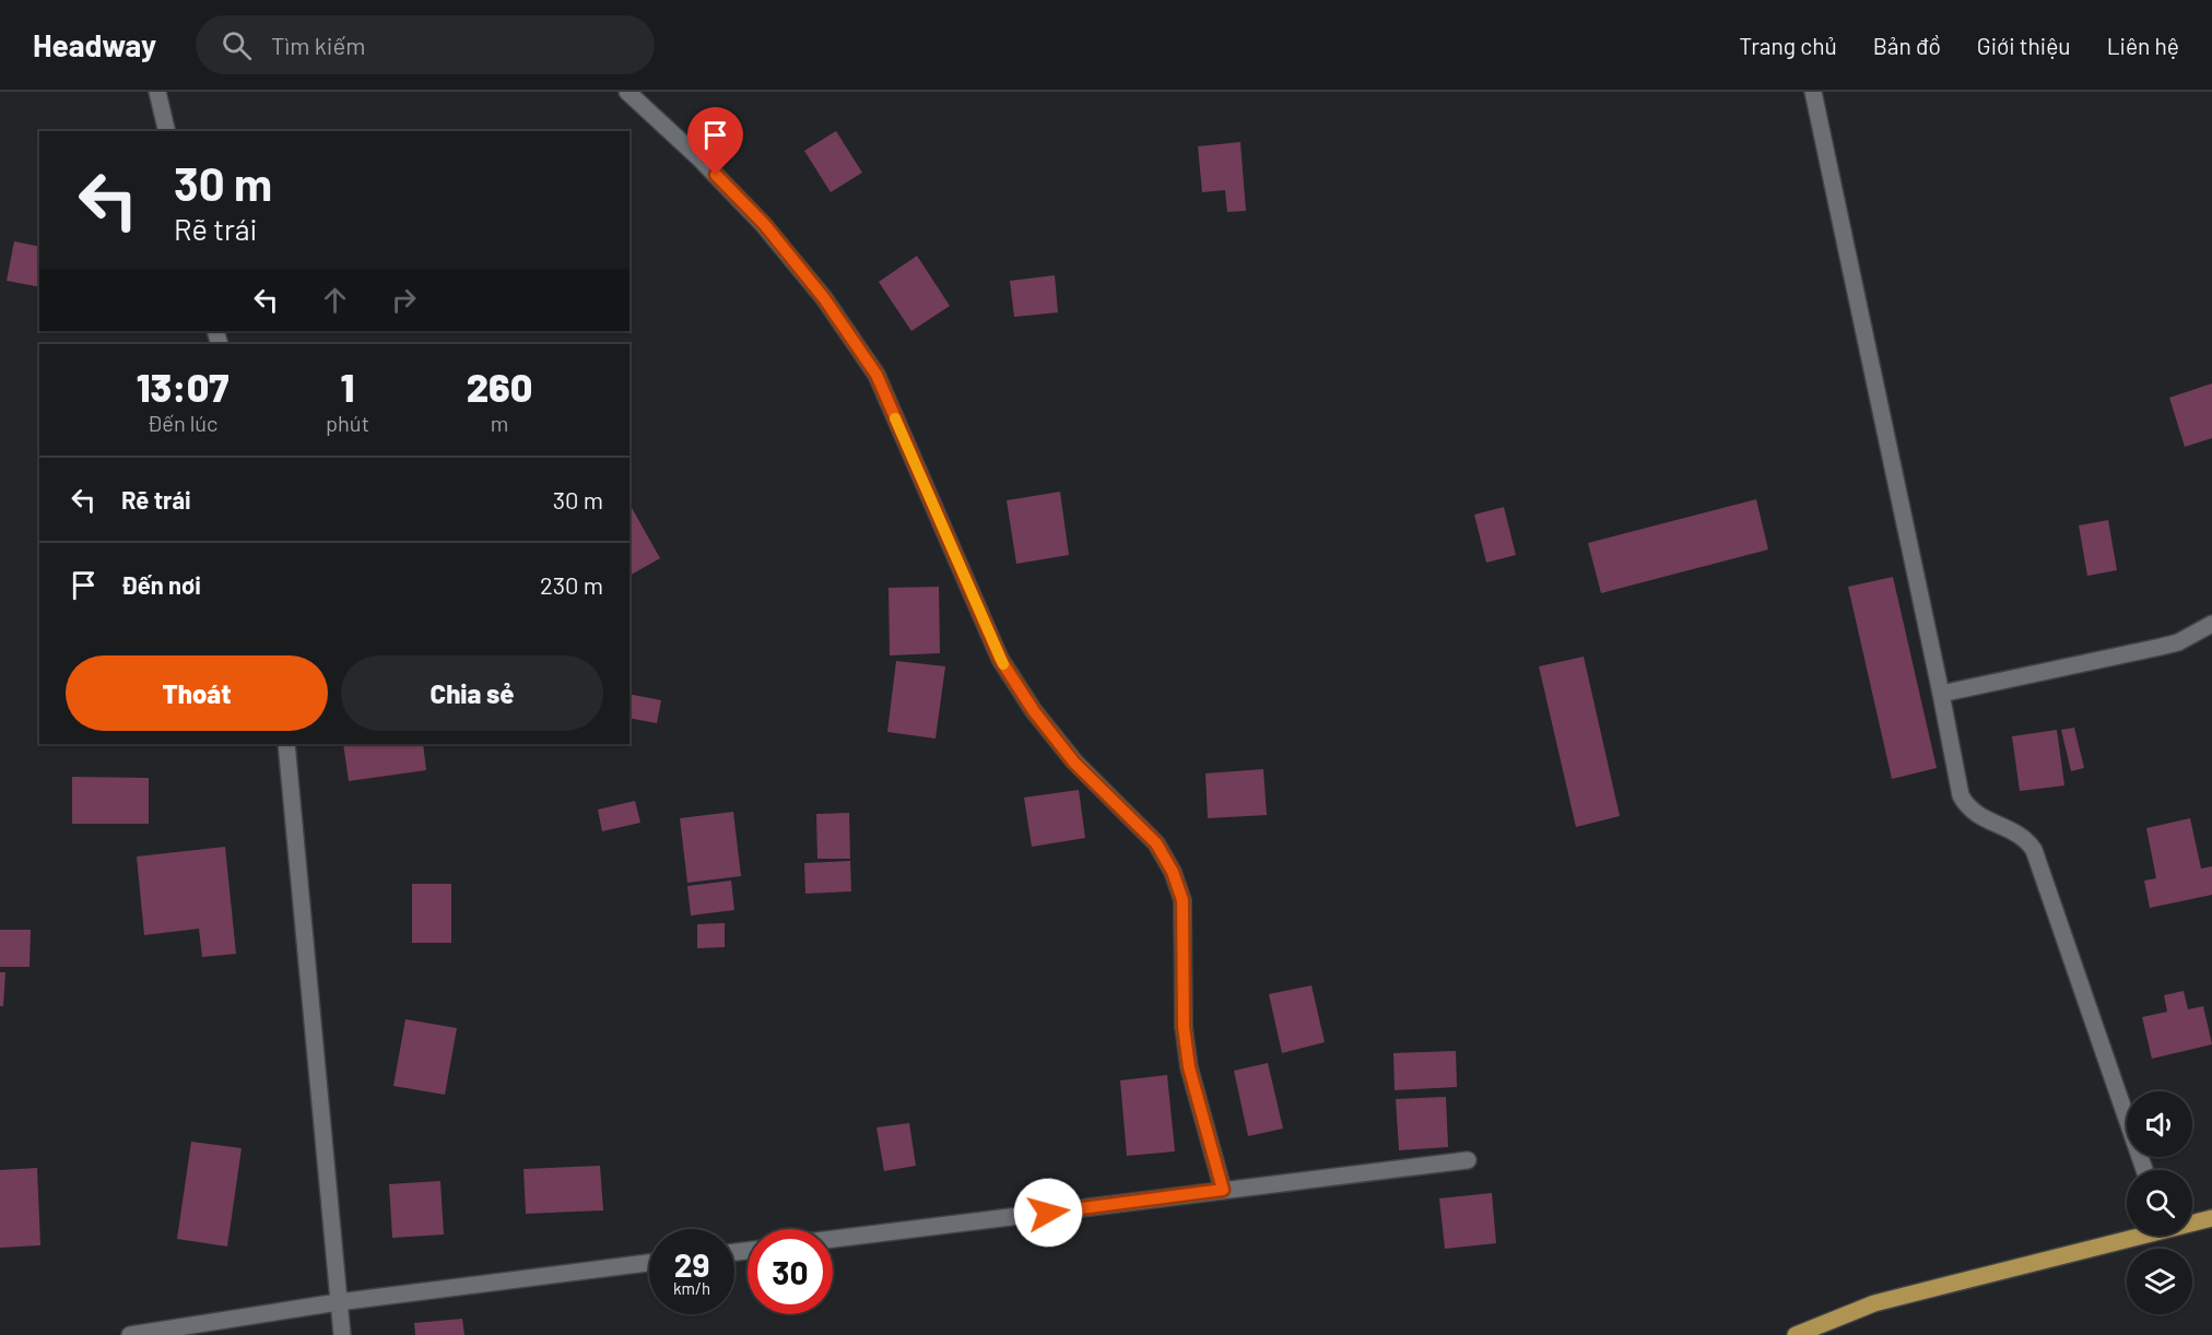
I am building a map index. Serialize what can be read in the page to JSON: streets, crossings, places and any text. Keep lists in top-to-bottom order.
{
  "page": {
    "header": "Headway",
    "search": "Tìm kiếm",
    "nav": [
      "Trang chủ",
      "Bản đồ",
      "Giới thiệu",
      "Liên hệ"
    ],
    "turn": ["30 m", "Rẽ trái"],
    "eta": [
      "13:07",
      "Đến lúc",
      "1",
      "phút",
      "260",
      "m"
    ],
    "list": [
      {
        "name": "Rẽ trái",
        "value": "30 m"
      },
      {
        "name": "Đến nơi",
        "value": "230 m"
      }
    ],
    "buttons": ["Thoát", "Chia sẻ"],
    "speed": "29 km/h",
    "limit": "30"
  }
}
